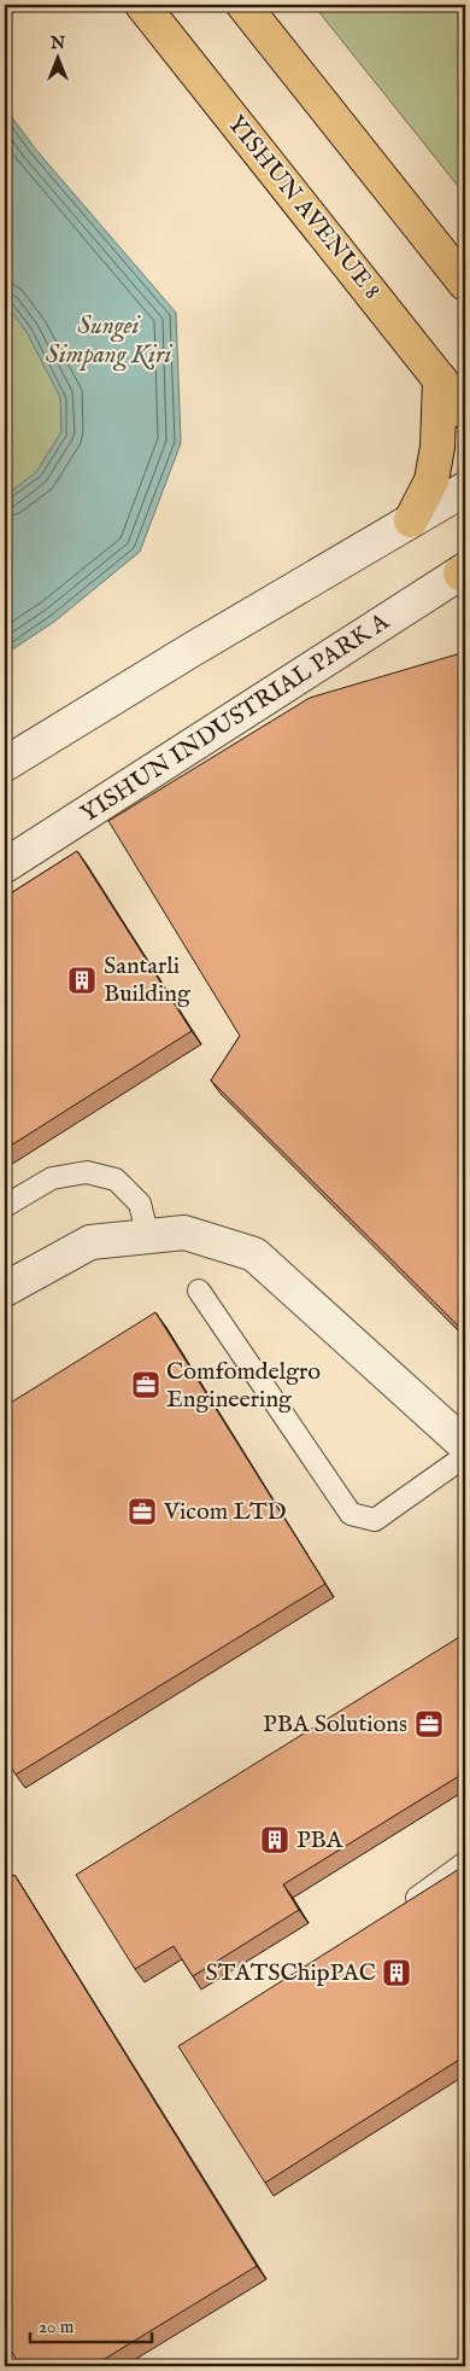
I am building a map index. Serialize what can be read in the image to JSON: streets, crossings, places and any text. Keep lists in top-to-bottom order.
{
  "streets": {
    "main road": ["YISHUN AVENUE 8"],
    "street": ["YISHUN INDUSTRIAL PARK A"]
  },
  "water": ["Sungei Simpang Kiri"],
  "places": {
    "building": ["Santarli Building", "PBA", "STATSChipPAC"],
    "office": ["Comfomdelgro Engineering", "Vicom LTD", "PBA Solutions"]
  },
  "scale_bar": "20 m",
  "north": "top"
}
